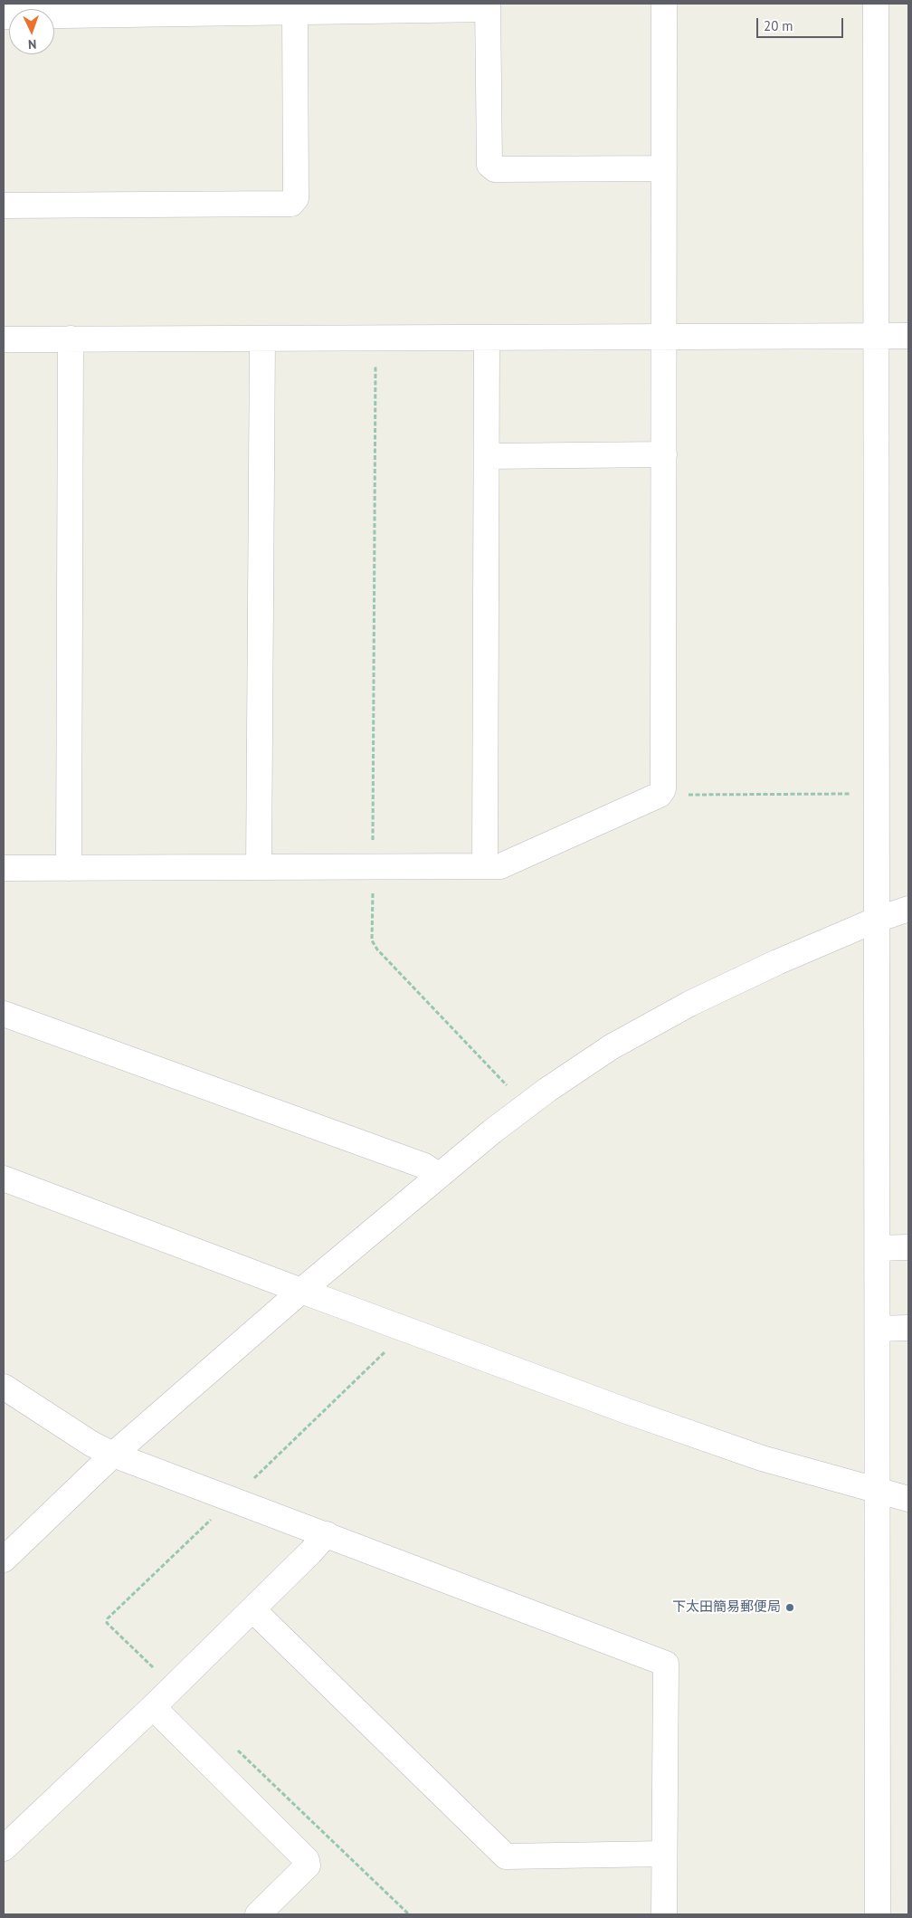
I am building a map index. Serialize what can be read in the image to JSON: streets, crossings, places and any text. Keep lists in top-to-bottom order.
{
  "places": ["下太田簡易郵便局"],
  "scale_bar": "20 m",
  "north": "bottom"
}
